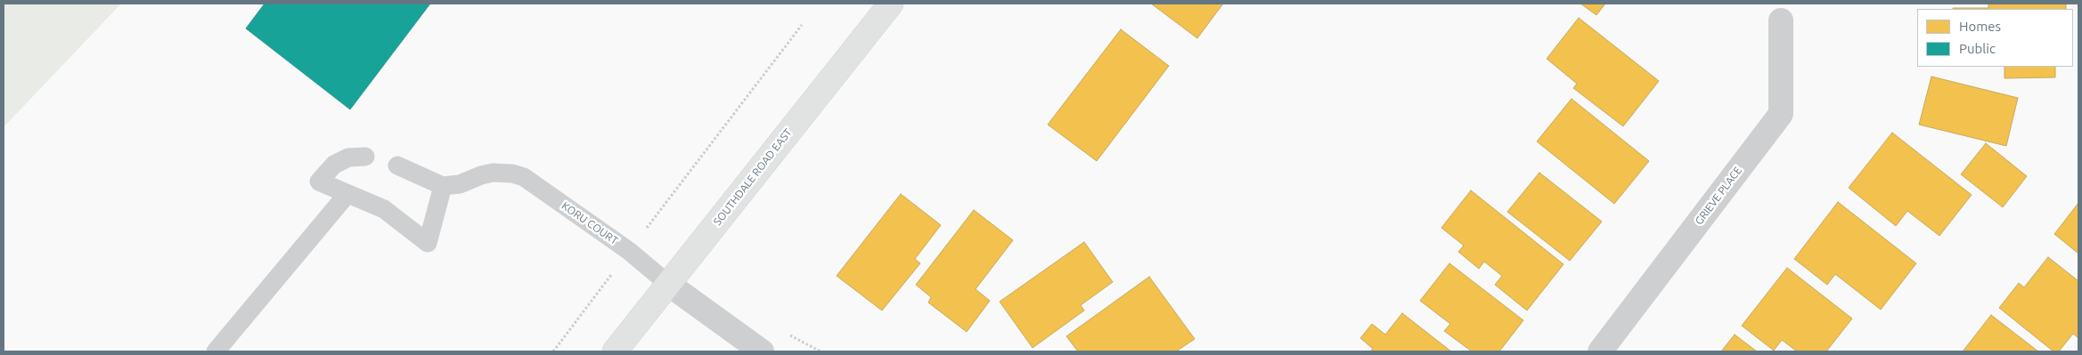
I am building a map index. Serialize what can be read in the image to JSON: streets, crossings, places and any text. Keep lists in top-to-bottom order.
{
  "streets": {
    "main road": ["SOUTHDALE ROAD EAST"],
    "street": ["GRIEVE PLACE", "KORU COURT"]
  },
  "crossings": [
    ["SOUTHDALE ROAD EAST", "KORU COURT"]
  ],
  "legend": ["Homes", "Public"]
}
